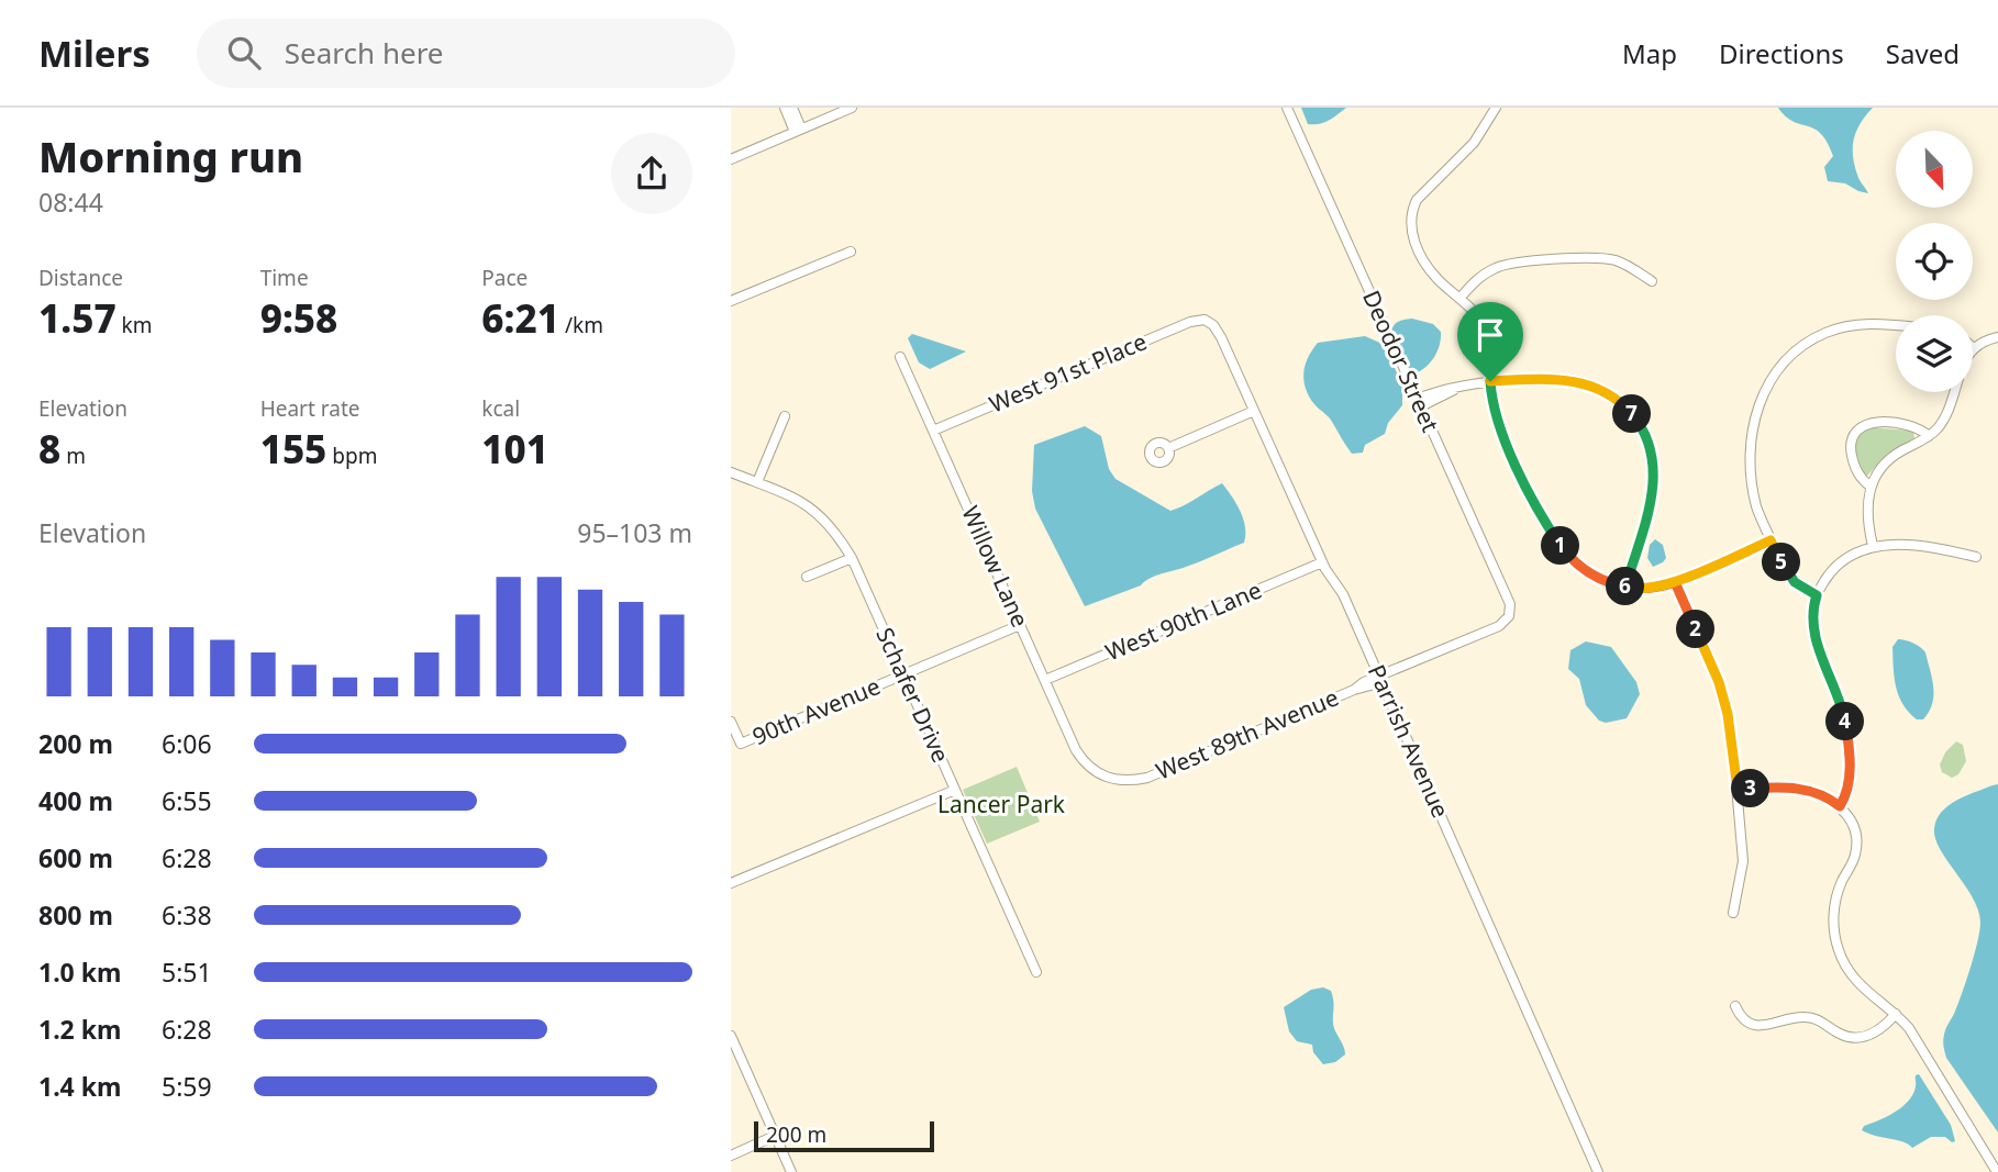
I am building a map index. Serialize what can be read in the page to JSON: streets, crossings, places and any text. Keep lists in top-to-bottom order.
{
  "streets": {
    "street": [
      "Deodor Street",
      "West 91st Place",
      "Willow Lane",
      "West 90th Lane",
      "Schafer Drive",
      "90th Avenue",
      "West 89th Avenue",
      "Parrish Avenue"
    ]
  },
  "crossings": [
    ["Deodor Street", "West 89th Avenue"],
    ["West 91st Place", "Willow Lane"],
    ["West 91st Place", "Parrish Avenue"],
    ["Willow Lane", "West 90th Lane"],
    ["Willow Lane", "90th Avenue"],
    ["Willow Lane", "West 89th Avenue"],
    ["West 90th Lane", "Parrish Avenue"],
    ["Schafer Drive", "90th Avenue"],
    ["West 89th Avenue", "Parrish Avenue"]
  ],
  "parks": ["Lancer Park"],
  "scale_bar": "200 m",
  "north": "bottom right",
  "page": {
    "header": "Milers",
    "search": "Search here",
    "nav": ["Map", "Directions", "Saved"],
    "heading": ["Morning run", "08:44"],
    "stats": [
      ["Distance", "1.57 km"],
      ["Time", "9:58"],
      ["Pace", "6:21 /km"],
      ["Elevation", "8 m"],
      ["Heart rate", "155 bpm"],
      ["kcal", "101"]
    ],
    "pins": [
      "7",
      "1",
      "5",
      "6",
      "2",
      "4",
      "3"
    ],
    "chart": ["Elevation", "95–103 m"],
    "list": [
      {
        "name": "200 m",
        "note": "6:06"
      },
      {
        "name": "400 m",
        "note": "6:55"
      },
      {
        "name": "600 m",
        "note": "6:28"
      },
      {
        "name": "800 m",
        "note": "6:38"
      },
      {
        "name": "1.0 km",
        "note": "5:51"
      },
      {
        "name": "1.2 km",
        "note": "6:28"
      },
      {
        "name": "1.4 km",
        "note": "5:59"
      }
    ],
    "scale": "200 m"
  }
}
